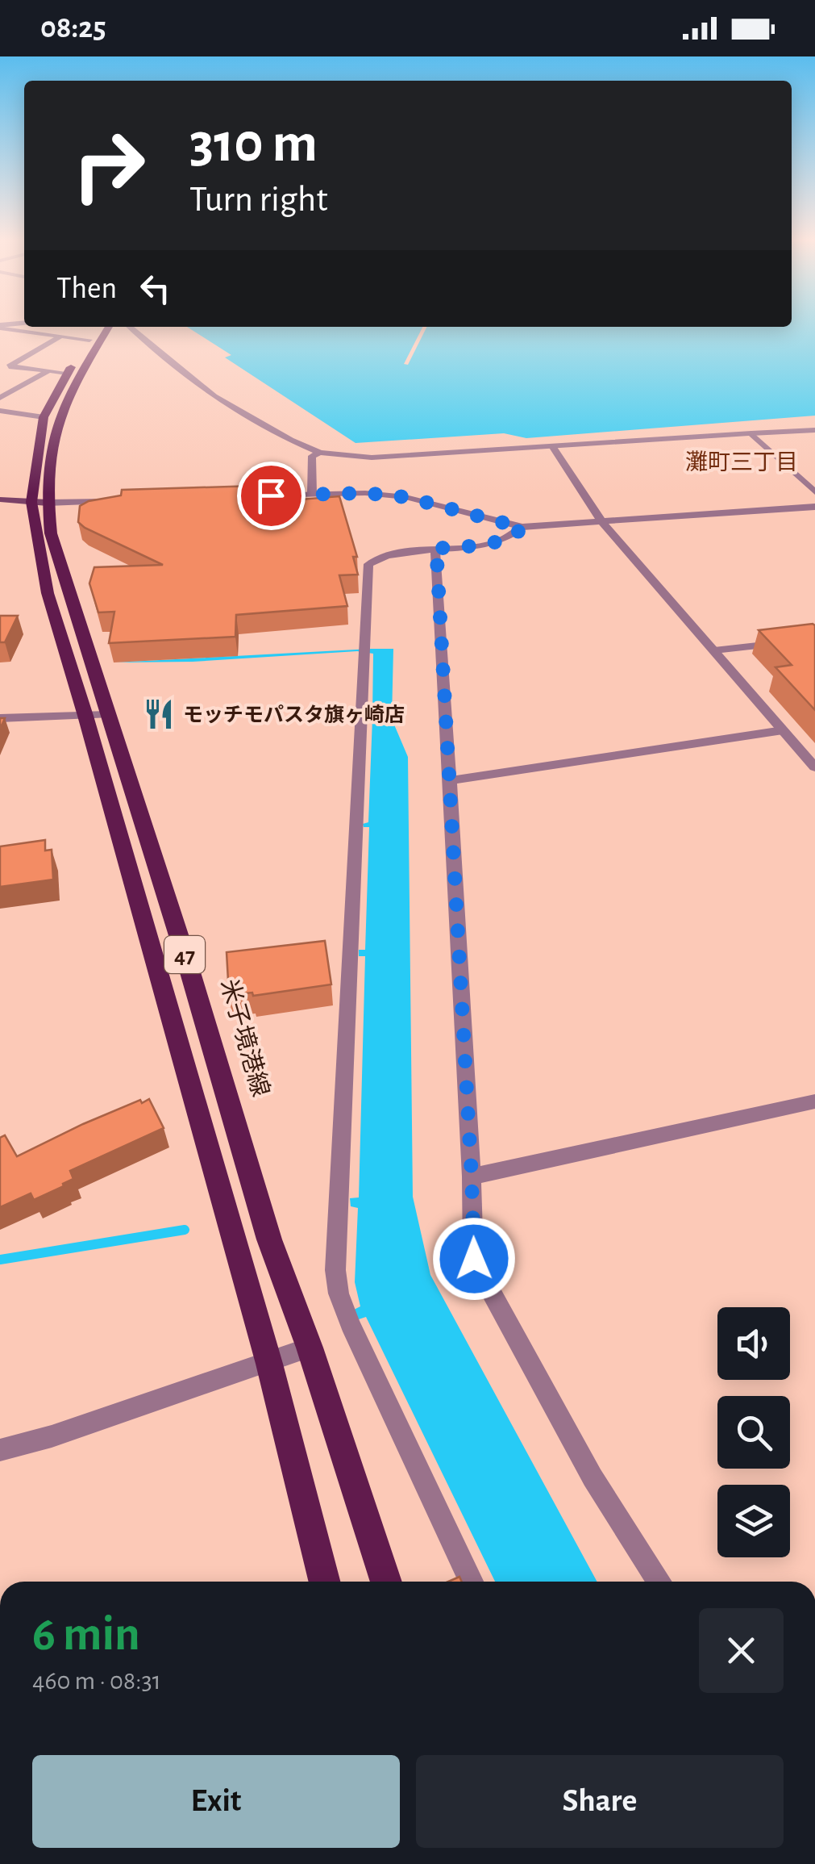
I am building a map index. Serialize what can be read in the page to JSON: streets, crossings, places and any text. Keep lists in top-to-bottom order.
{
  "streets": {
    "main road": ["47", "米子境港線"]
  },
  "districts": ["灘町三丁目"],
  "places": {
    "restaurant": ["モッチモパスタ旗ヶ崎店"]
  },
  "page": {
    "status": "08:25",
    "turn": ["310 m", "Turn right"],
    "then": "Then",
    "heading": ["6 min", "460 m · 08:31"],
    "buttons": ["Exit", "Share"]
  }
}
